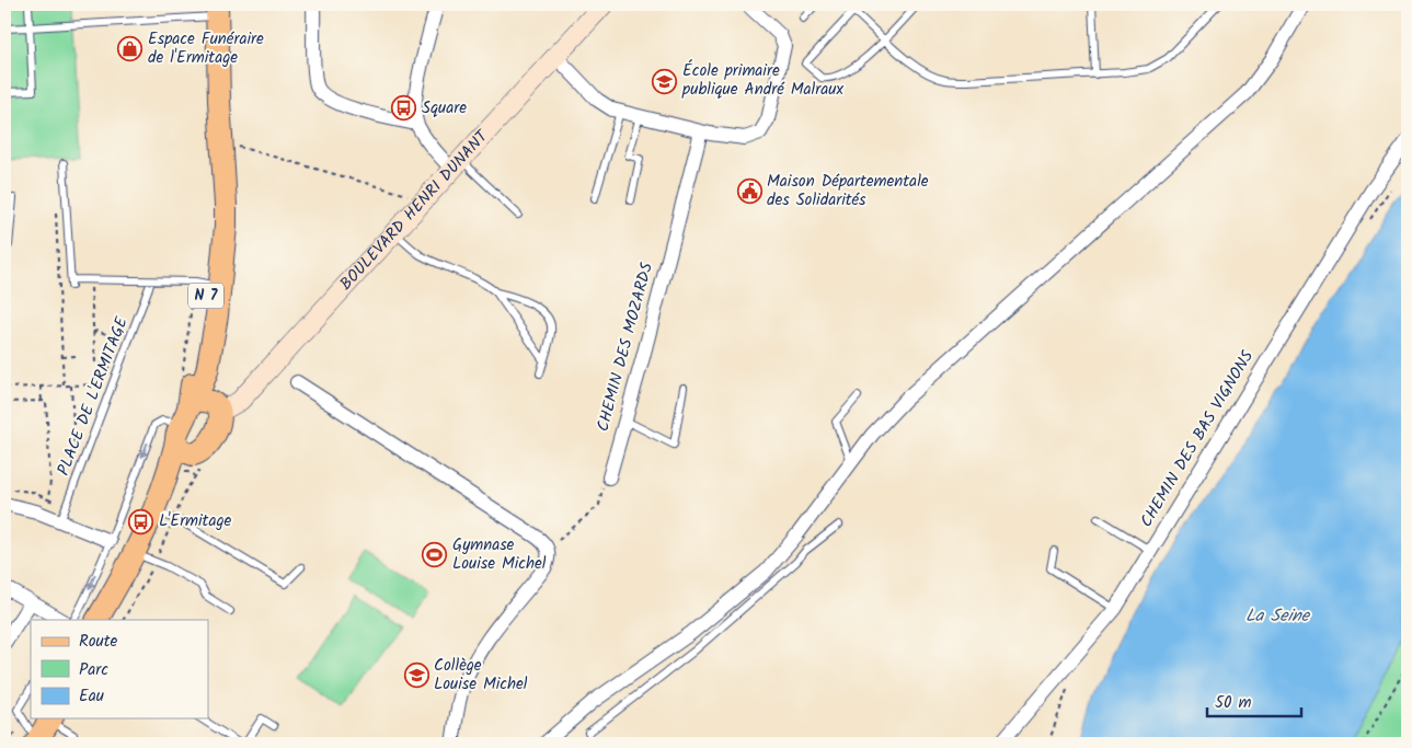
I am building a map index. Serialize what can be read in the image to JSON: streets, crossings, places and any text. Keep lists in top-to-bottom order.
{
  "streets": {
    "main road": ["BOULEVARD HENRI DUNANT", "N 7"],
    "street": ["CHEMIN DES MOZARDS", "CHEMIN DES BAS VIGNONS"],
    "lane": ["PLACE DE L'ERMITAGE"]
  },
  "crossings": [
    ["BOULEVARD HENRI DUNANT", "N 7"]
  ],
  "water": ["La Seine"],
  "places": {
    "shop": ["Espace Funéraire de l'Ermitage"],
    "school or university": ["École primaire publique André Malraux", "Collège Louise Michel"],
    "bus stop": ["Square", "L'Ermitage"],
    "public building": ["Maison Départementale des Solidarités"],
    "sports": ["Gymnase Louise Michel"]
  },
  "legend": ["Route", "Parc", "Eau"],
  "scale_bar": "50 m"
}
